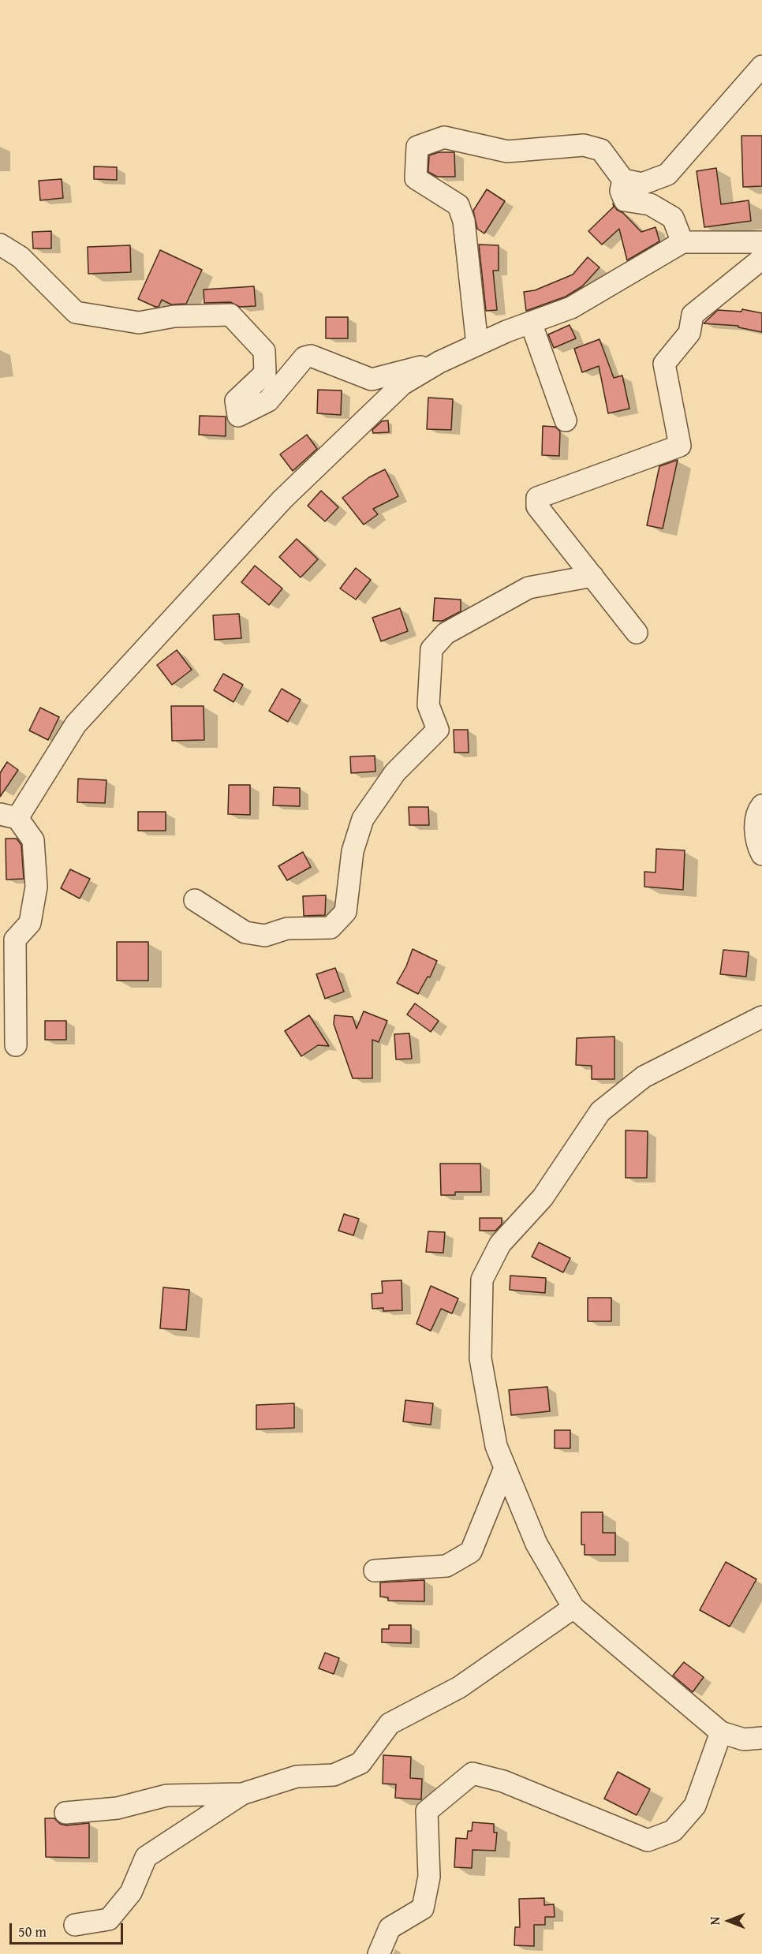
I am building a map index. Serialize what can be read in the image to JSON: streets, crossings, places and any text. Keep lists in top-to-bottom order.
{
  "scale_bar": "50 m",
  "north": "left"
}
